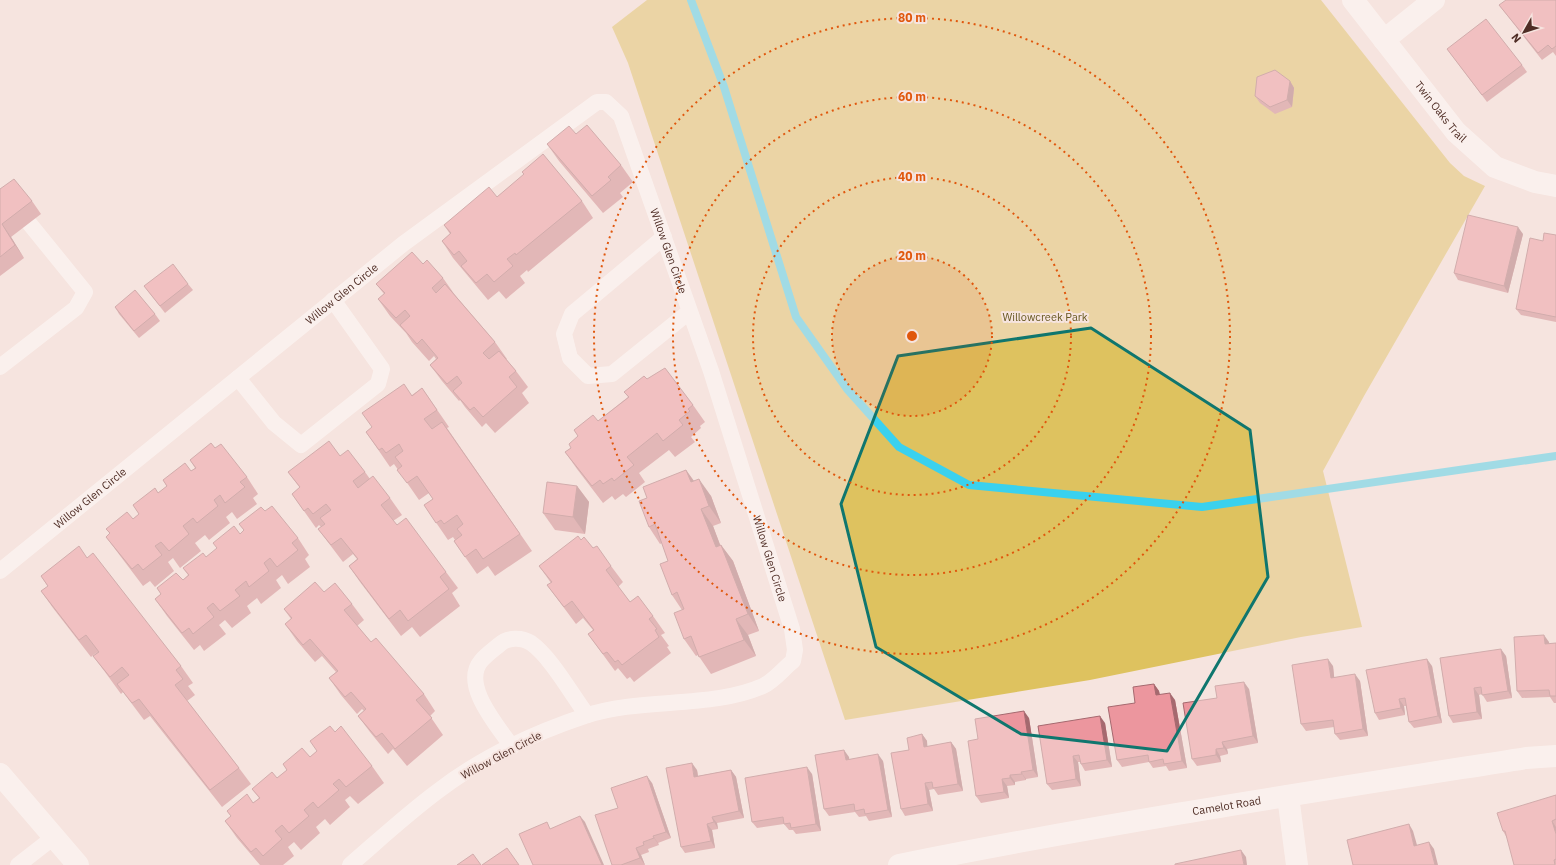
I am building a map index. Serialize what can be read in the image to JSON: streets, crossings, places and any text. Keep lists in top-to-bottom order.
{
  "streets": {
    "street": ["Twin Oaks Trail", "Camelot Road"],
    "lane": ["Willow Glen Circle"]
  },
  "parks": ["Willowcreek Park"],
  "north": "bottom left",
  "rings": [
    "80 m",
    "60 m",
    "40 m",
    "20 m"
  ]
}
